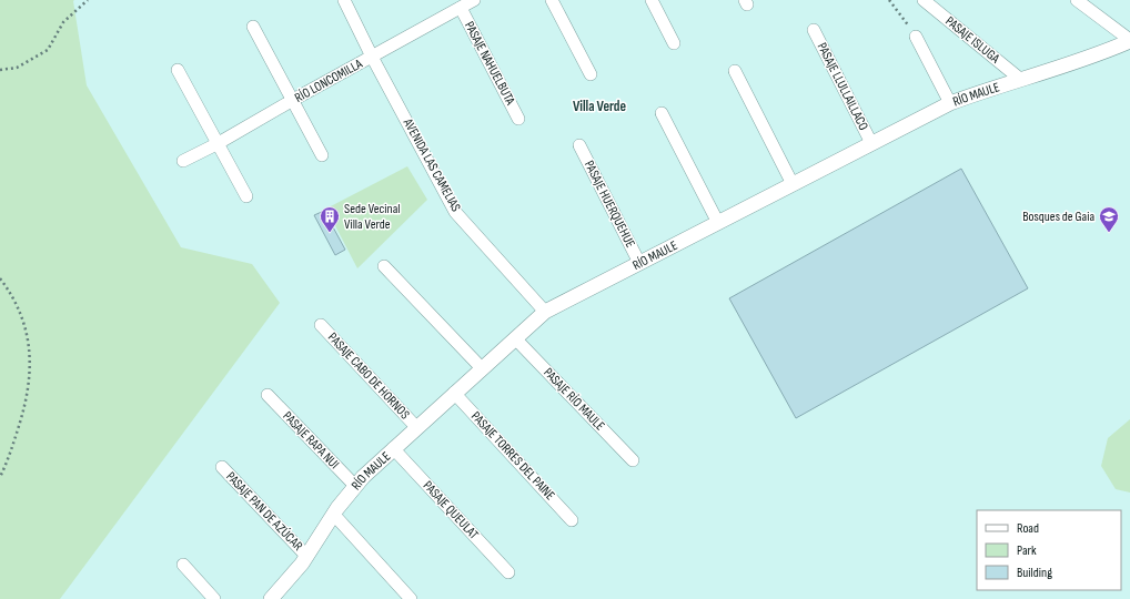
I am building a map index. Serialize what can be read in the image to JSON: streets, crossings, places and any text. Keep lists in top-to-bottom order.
{
  "streets": {
    "street": [
      "PASAJE ISLUGA",
      "PASAJE NAHUELBUTA",
      "RÍO LONCOMILLA",
      "PASAJE LLULLAILLACO",
      "RÍO MAULE",
      "AVENIDA LAS CAMELIAS",
      "PASAJE HUERQUEHUE",
      "PASAJE CABO DE HORNOS",
      "PASAJE RÍO MAULE",
      "PASAJE RAPA NUI",
      "PASAJE TORRES DEL PAINE",
      "PASAJE QUEULAT",
      "PASAJE PAN DE AZÚCAR"
    ]
  },
  "crossings": [
    ["PASAJE ISLUGA", "RÍO MAULE"],
    ["PASAJE NAHUELBUTA", "RÍO LONCOMILLA"],
    ["RÍO LONCOMILLA", "AVENIDA LAS CAMELIAS"],
    ["PASAJE LLULLAILLACO", "RÍO MAULE"],
    ["RÍO MAULE", "AVENIDA LAS CAMELIAS"],
    ["RÍO MAULE", "PASAJE HUERQUEHUE"],
    ["RÍO MAULE", "PASAJE CABO DE HORNOS"],
    ["RÍO MAULE", "PASAJE RÍO MAULE"],
    ["RÍO MAULE", "PASAJE RAPA NUI"],
    ["RÍO MAULE", "PASAJE TORRES DEL PAINE"],
    ["RÍO MAULE", "PASAJE QUEULAT"],
    ["RÍO MAULE", "PASAJE PAN DE AZÚCAR"]
  ],
  "districts": ["Villa Verde"],
  "places": {
    "building": ["Sede Vecinal Villa Verde"],
    "school or university": ["Bosques de Gaia"]
  },
  "legend": ["Road", "Park", "Building"]
}
